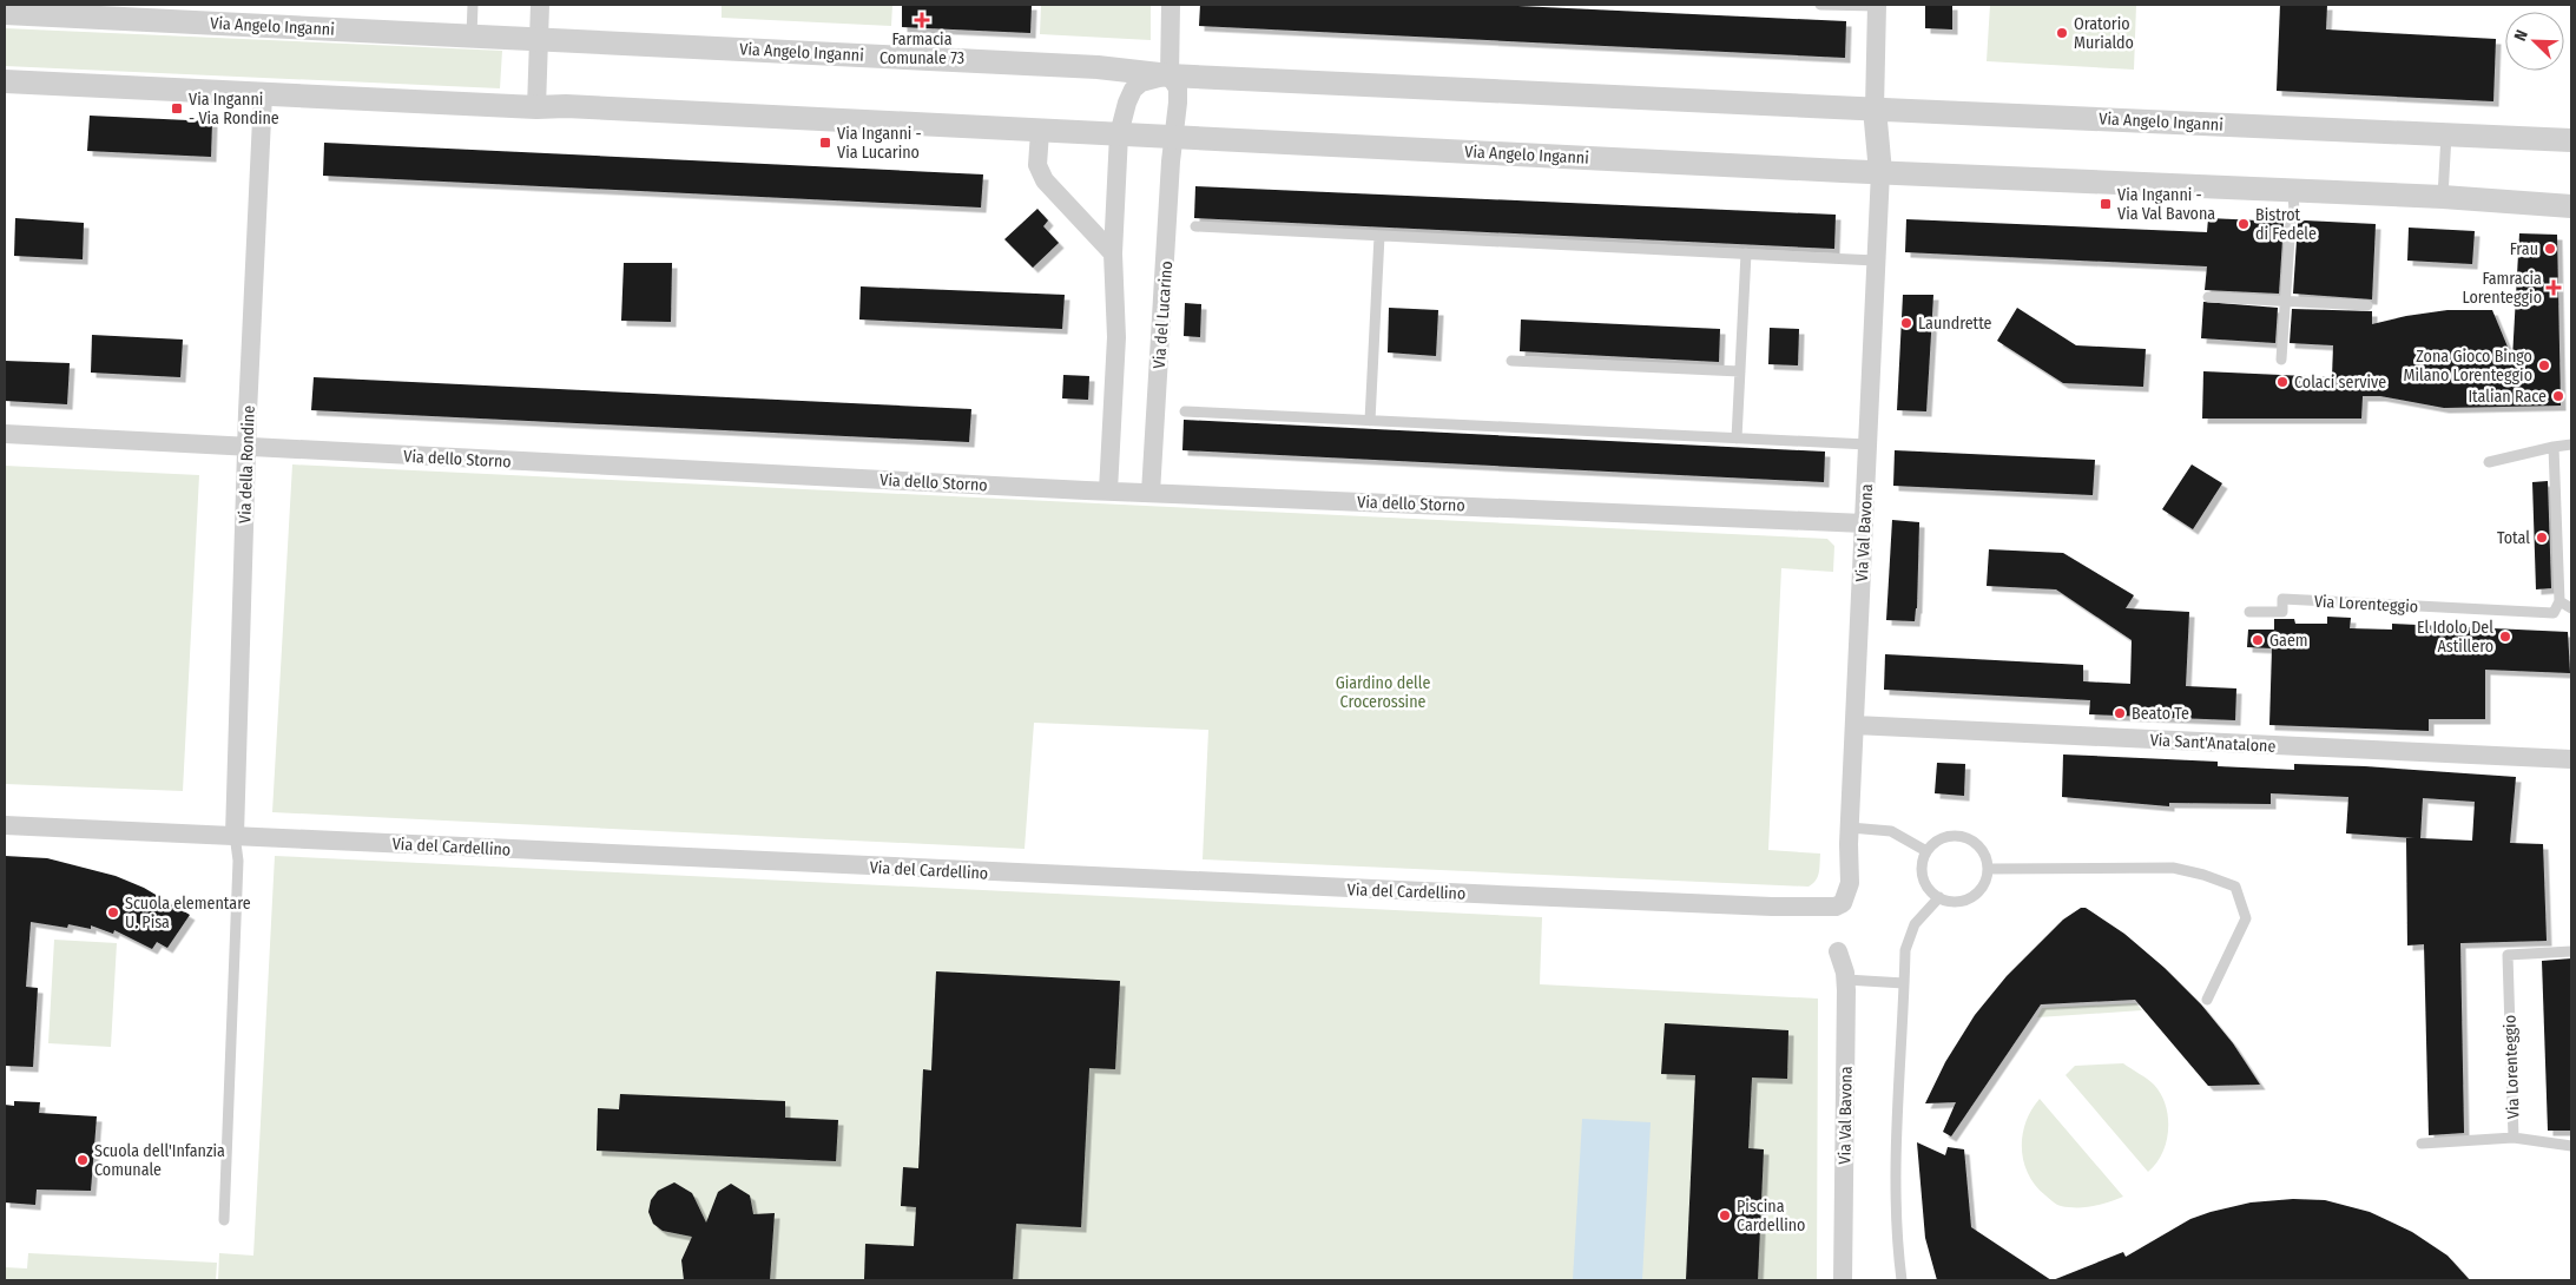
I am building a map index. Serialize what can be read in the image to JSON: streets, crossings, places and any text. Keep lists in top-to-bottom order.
{
  "streets": {
    "street": [
      "Via Angelo Inganni",
      "Via del Lucarino",
      "Via dello Storno",
      "Via della Rondine",
      "Via Val Bavona",
      "Via Sant'Anatalone",
      "Via del Cardellino"
    ],
    "lane": ["Via Lorenteggio"]
  },
  "crossings": [
    ["Via Angelo Inganni", "Via del Lucarino"],
    ["Via Angelo Inganni", "Via della Rondine"],
    ["Via Angelo Inganni", "Via Val Bavona"],
    ["Via del Lucarino", "Via dello Storno"],
    ["Via dello Storno", "Via della Rondine"],
    ["Via dello Storno", "Via Val Bavona"],
    ["Via della Rondine", "Via del Cardellino"],
    ["Via Val Bavona", "Via Sant'Anatalone"],
    ["Via Val Bavona", "Via del Cardellino"]
  ],
  "parks": ["Giardino delle Crocerossine"],
  "places": {
    "health": ["Farmacia Comunale 73", "Famracia Lorenteggio"],
    "other": [
      "Oratorio Murialdo",
      "Bistrot di Fedele",
      "Frau",
      "Laundrette",
      "Zona Gioco Bingo Milano Lorenteggio",
      "Colaci servive",
      "Italian Race",
      "Total",
      "El Idolo Del Astillero",
      "Gaem",
      "Beato Te",
      "Scuola elementare U. Pisa",
      "Scuola dell'Infanzia Comunale",
      "Piscina Cardellino"
    ],
    "transit": ["Via Inganni - Via Rondine", "Via Inganni - Via Lucarino", "Via Inganni - Via Val Bavona"]
  },
  "north": "top left"
}
